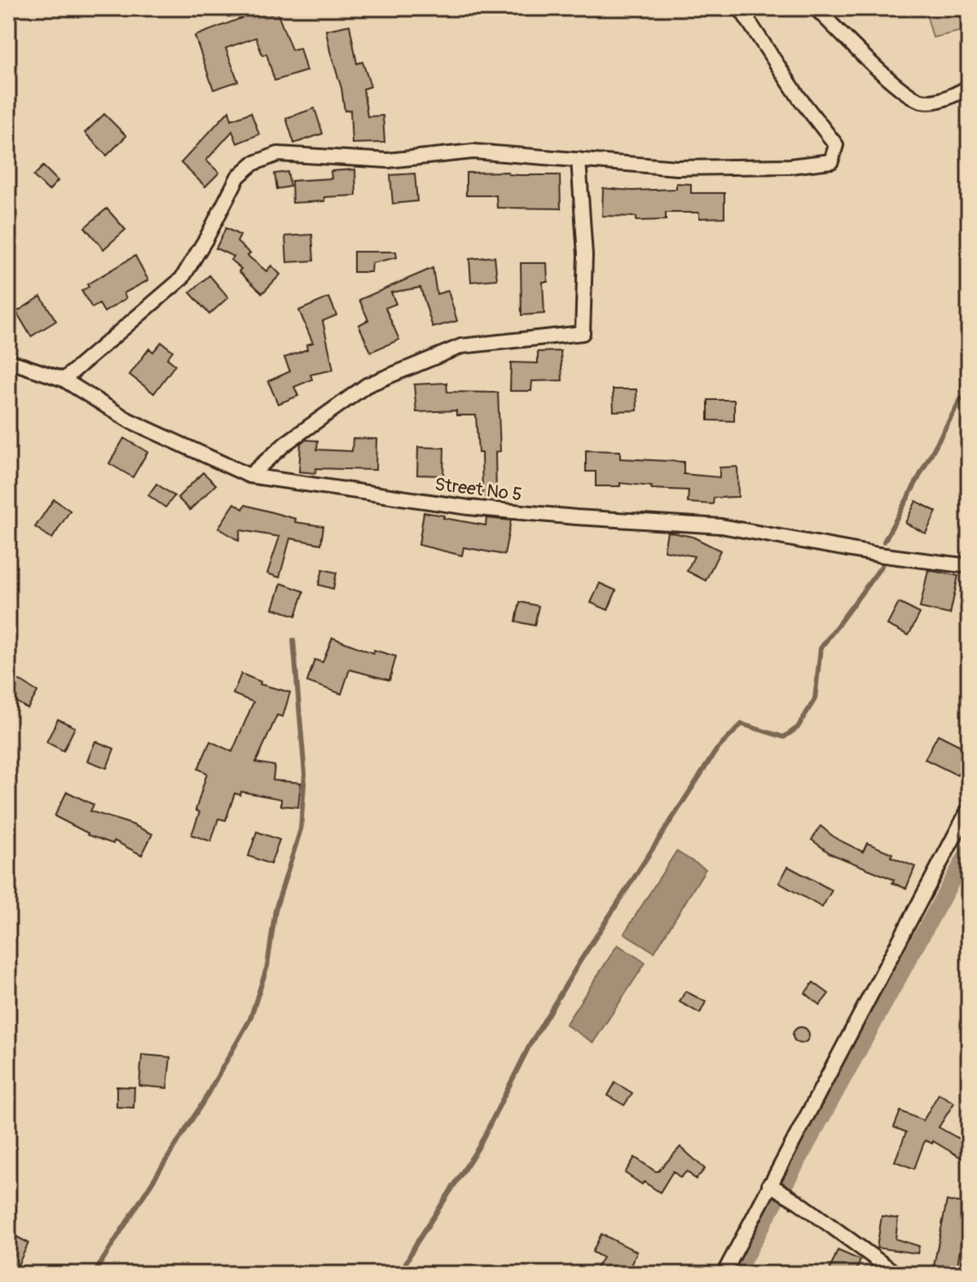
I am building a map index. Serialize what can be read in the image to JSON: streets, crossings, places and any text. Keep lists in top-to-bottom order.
{
  "streets": {
    "street": ["Street No 5"]
  }
}
